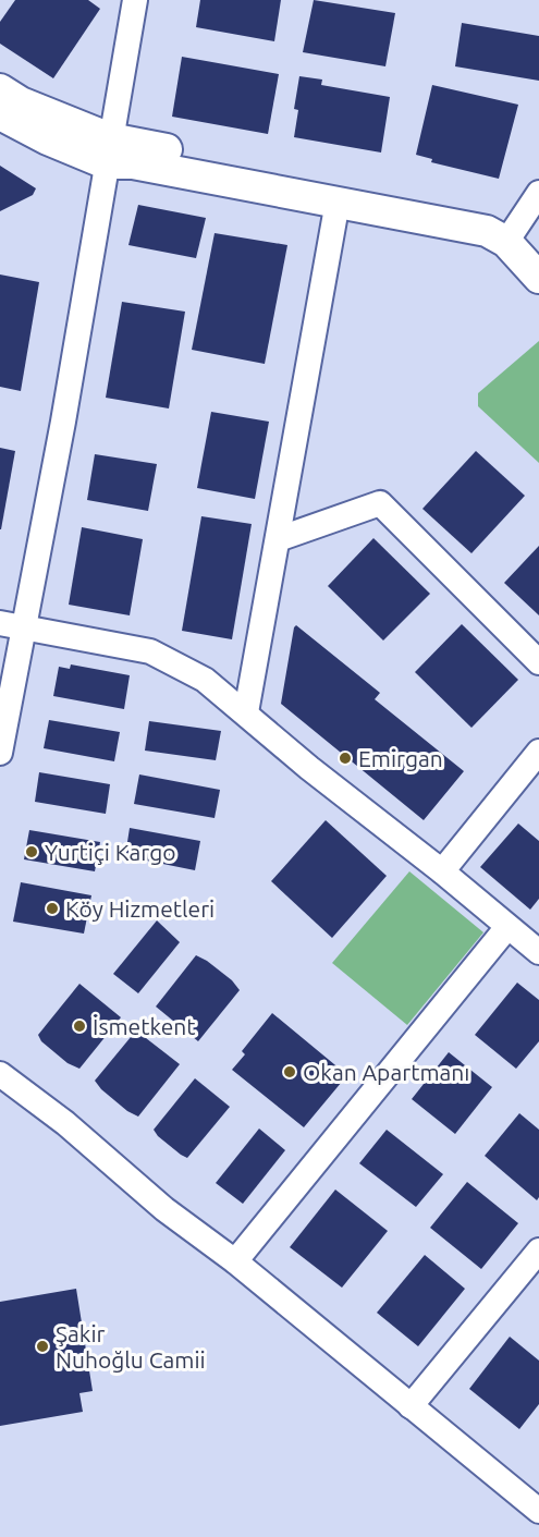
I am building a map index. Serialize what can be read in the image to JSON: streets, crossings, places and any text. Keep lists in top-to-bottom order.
{
  "places": [
    "Emirgan",
    "Yurtiçi Kargo",
    "Köy Hizmetleri",
    "İsmetkent",
    "Okan Apartmanı",
    "Şakir Nuhoğlu Camii"
  ]
}
